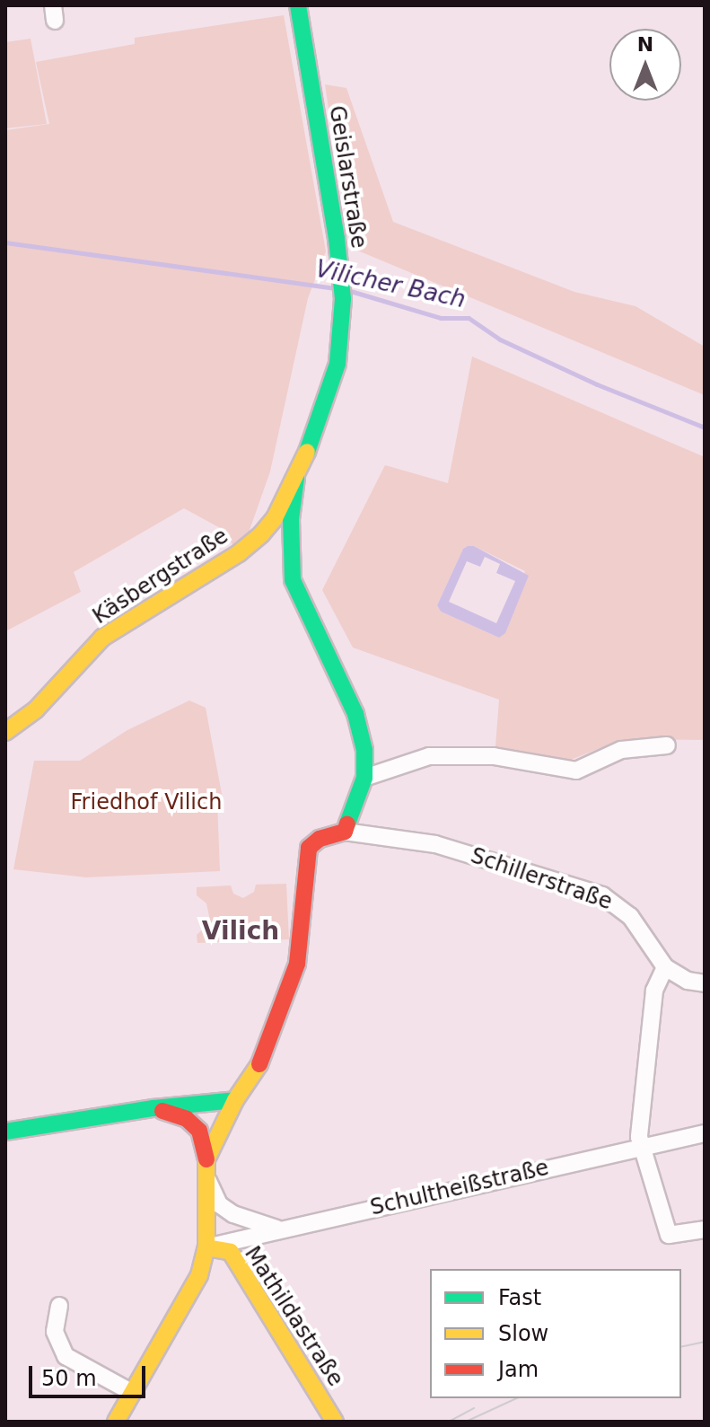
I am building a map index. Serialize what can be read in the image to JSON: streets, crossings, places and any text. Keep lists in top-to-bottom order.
{
  "streets": {
    "street": [
      "Geislarstraße",
      "Käsbergstraße",
      "Schillerstraße",
      "Schultheißstraße",
      "Mathildastraße"
    ]
  },
  "crossings": [
    ["Geislarstraße", "Käsbergstraße"],
    ["Schultheißstraße", "Mathildastraße"]
  ],
  "districts": ["Vilich"],
  "water": ["Vilicher Bach"],
  "parks": ["Friedhof Vilich"],
  "legend": ["Fast", "Slow", "Jam"],
  "scale_bar": "50 m",
  "north": "top"
}
